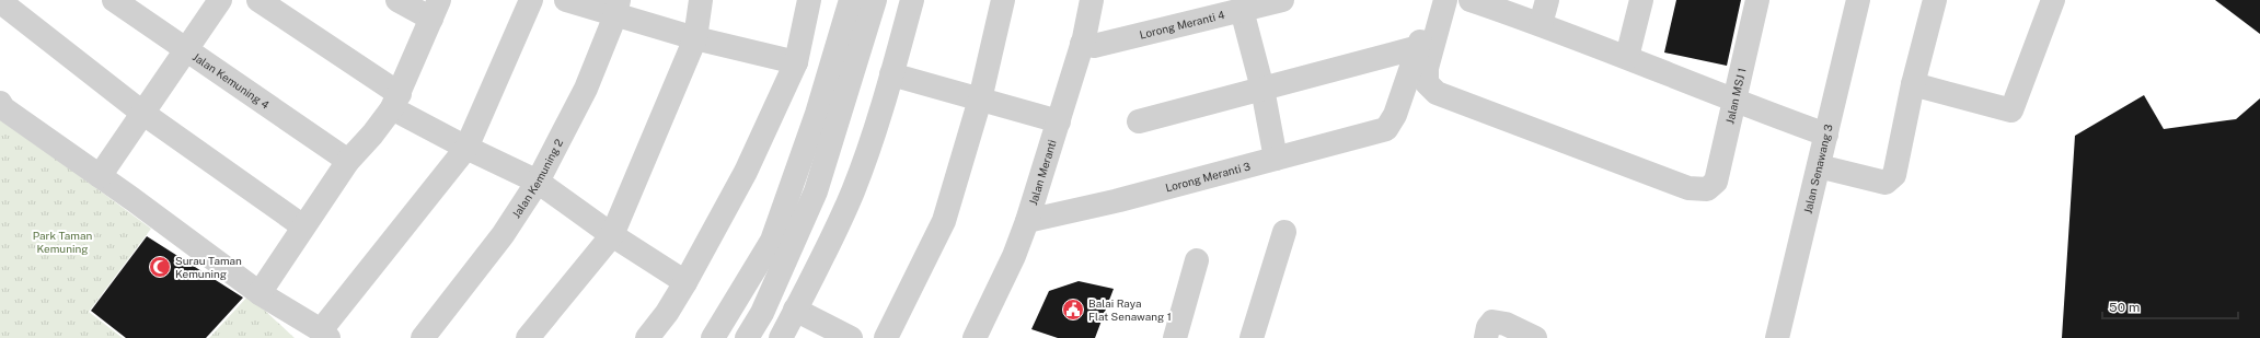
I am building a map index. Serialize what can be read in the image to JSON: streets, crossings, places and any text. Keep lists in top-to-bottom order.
{
  "streets": {
    "street": [
      "Lorong Meranti 4",
      "Jalan Kemuning 4",
      "Jalan MSJ 1",
      "Jalan Senawang 3",
      "Jalan Meranti",
      "Lorong Meranti 3",
      "Jalan Kemuning 2"
    ]
  },
  "crossings": [
    ["Lorong Meranti 4", "Jalan Meranti"],
    ["Jalan Meranti", "Lorong Meranti 3"]
  ],
  "parks": ["Park Taman Kemuning"],
  "places": {
    "mosque": ["Surau Taman Kemuning"],
    "public building": ["Balai Raya Flat Senawang 1"]
  },
  "scale_bar": "50 m"
}
